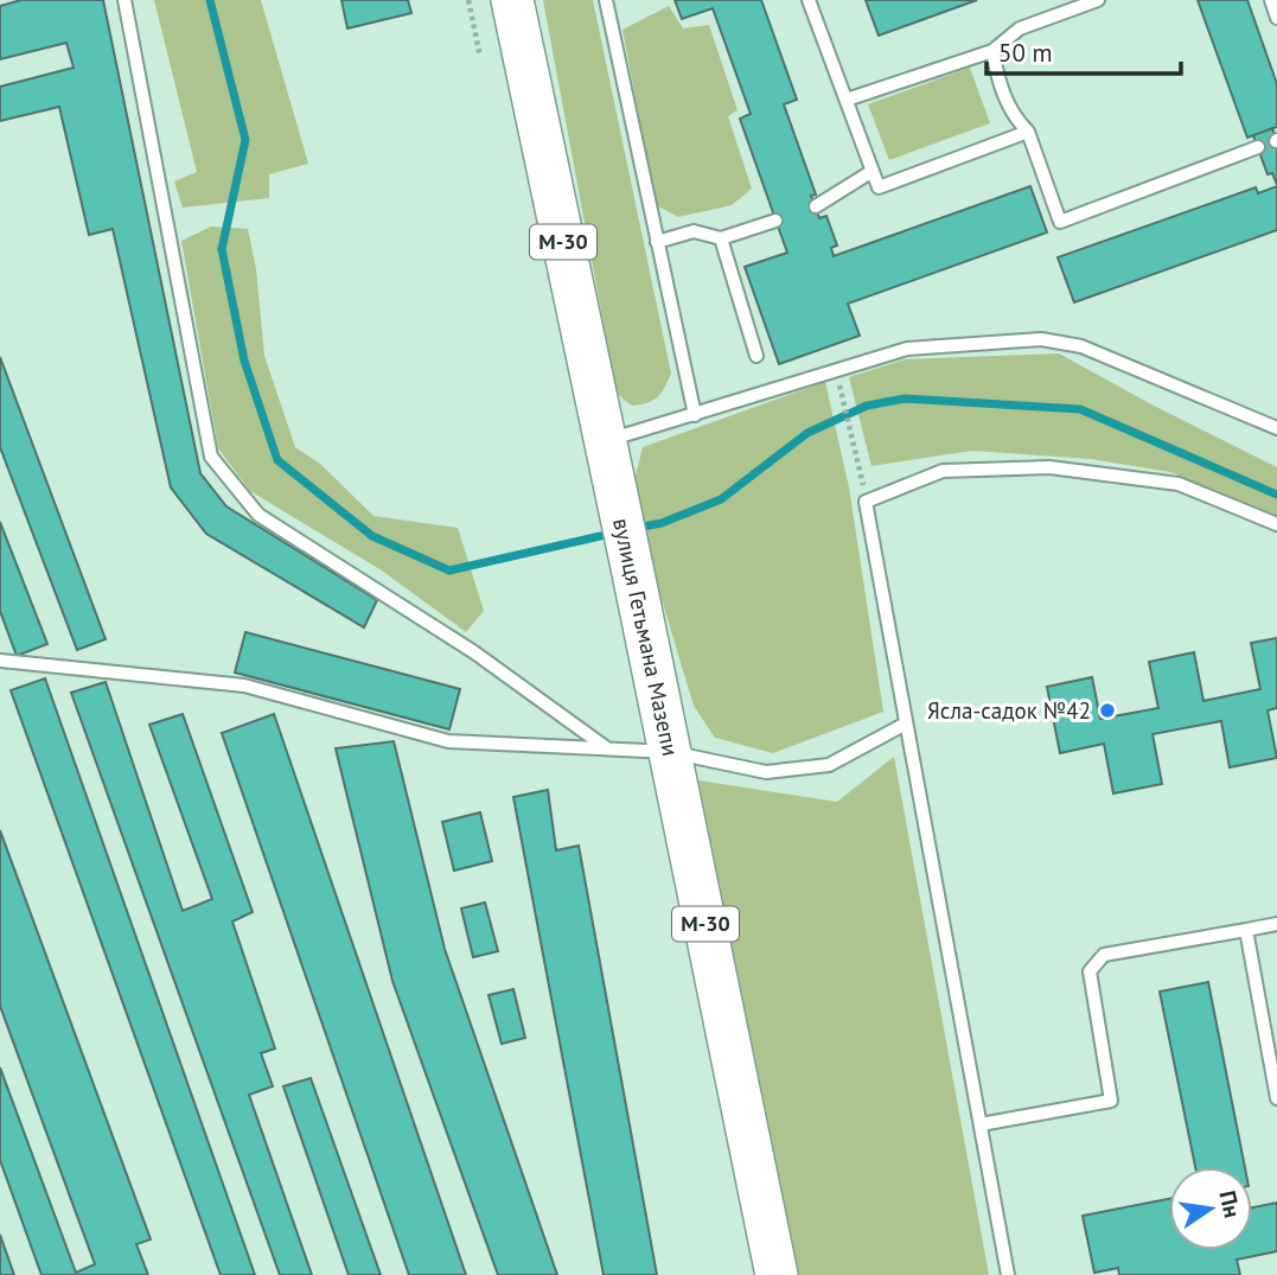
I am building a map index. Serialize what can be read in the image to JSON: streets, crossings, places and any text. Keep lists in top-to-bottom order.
{
  "streets": {
    "highway": ["М-30", "вулиця Гетьмана Мазепи"]
  },
  "places": ["Ясла-садок №42"],
  "scale_bar": "50 m",
  "north": "right"
}
